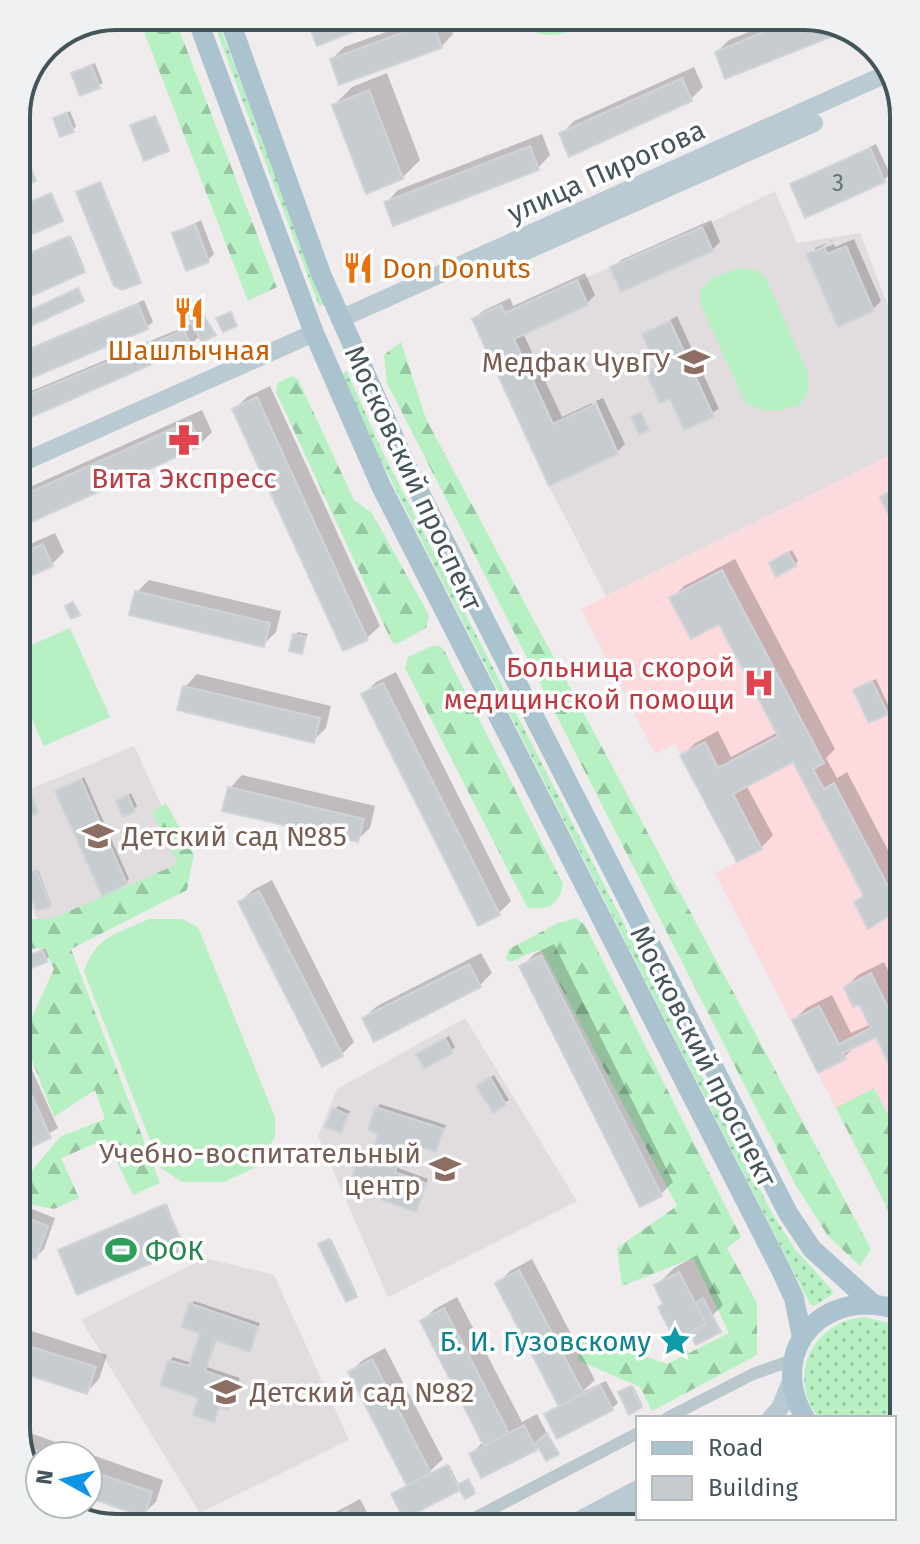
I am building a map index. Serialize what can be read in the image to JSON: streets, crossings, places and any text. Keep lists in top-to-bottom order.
{
  "streets": {
    "main road": ["улица Пирогова", "Московский проспект"]
  },
  "crossings": [
    ["улица Пирогова", "Московский проспект"]
  ],
  "places": {
    "restaurant": ["Don Donuts", "Шашлычная"],
    "school or university": [
      "Медфак ЧувГУ",
      "Детский сад №85",
      "Учебно-воспитательный центр",
      "Детский сад №82"
    ],
    "pharmacy": ["Вита Экспресс"],
    "hospital": ["Больница скорой медицинской помощи"],
    "sports": ["ФОК"],
    "place": ["Б. И. Гузовскому"]
  },
  "house_numbers": ["3"],
  "legend": ["Road", "Building"],
  "north": "left"
}
